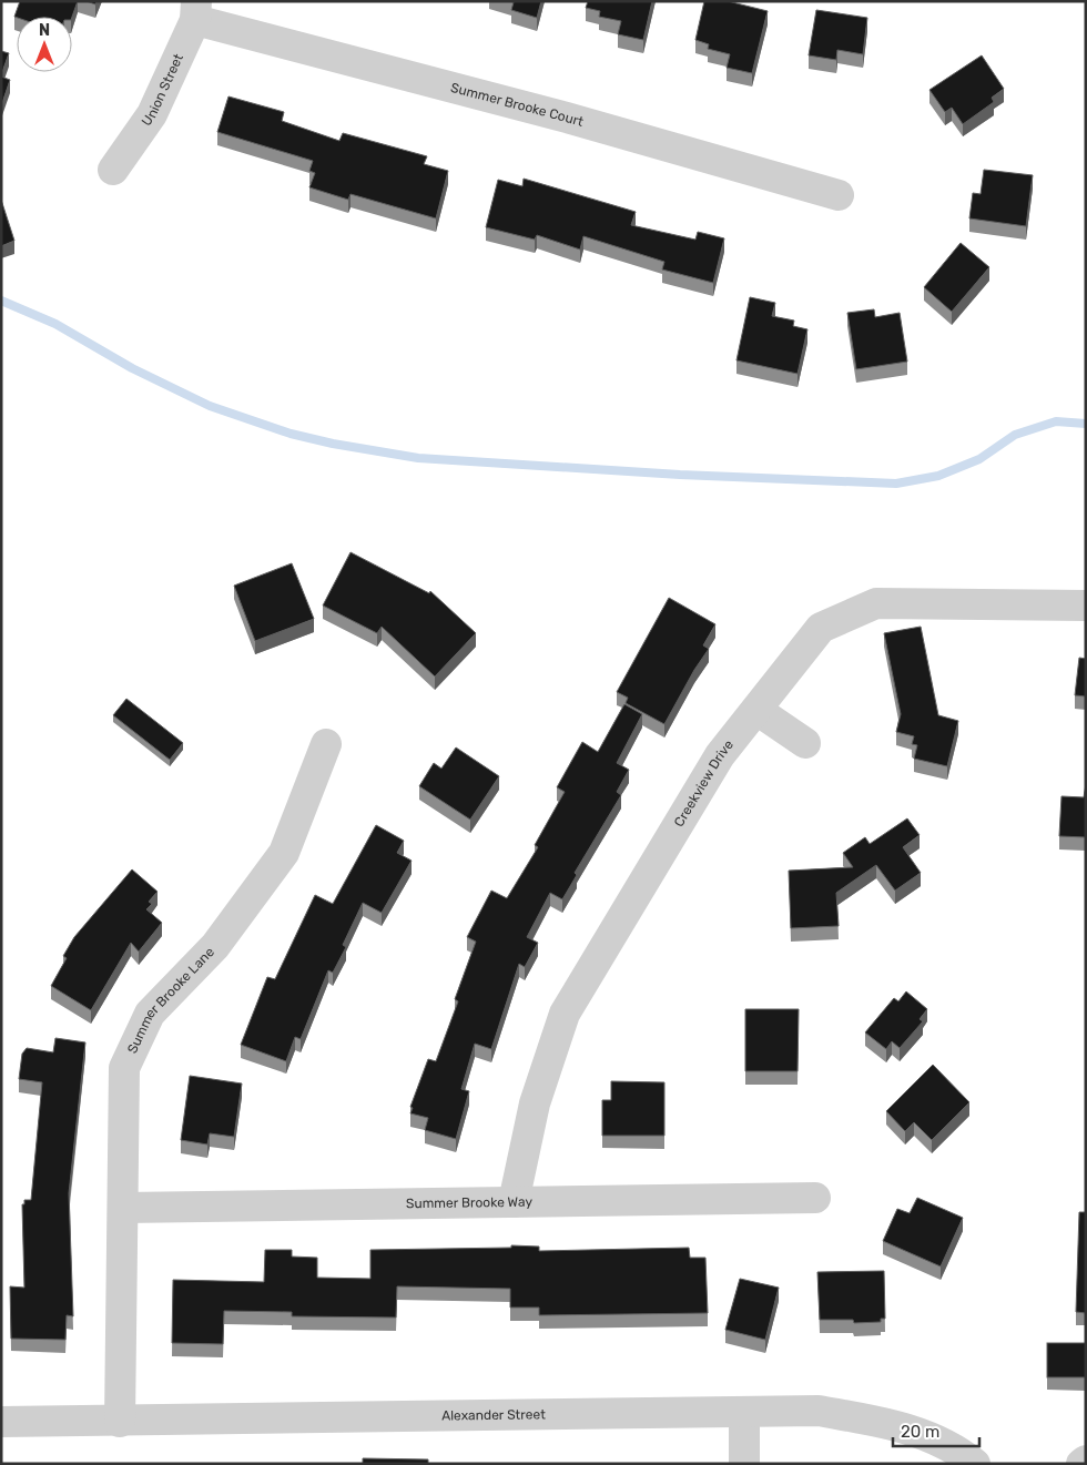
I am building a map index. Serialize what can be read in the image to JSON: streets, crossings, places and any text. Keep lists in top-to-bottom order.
{
  "streets": {
    "street": [
      "Union Street",
      "Summer Brooke Court",
      "Creekview Drive",
      "Summer Brooke Lane",
      "Summer Brooke Way",
      "Alexander Street"
    ]
  },
  "crossings": [
    ["Union Street", "Summer Brooke Court"],
    ["Creekview Drive", "Summer Brooke Way"],
    ["Summer Brooke Lane", "Summer Brooke Way"],
    ["Summer Brooke Lane", "Alexander Street"]
  ],
  "scale_bar": "20 m",
  "north": "top"
}
